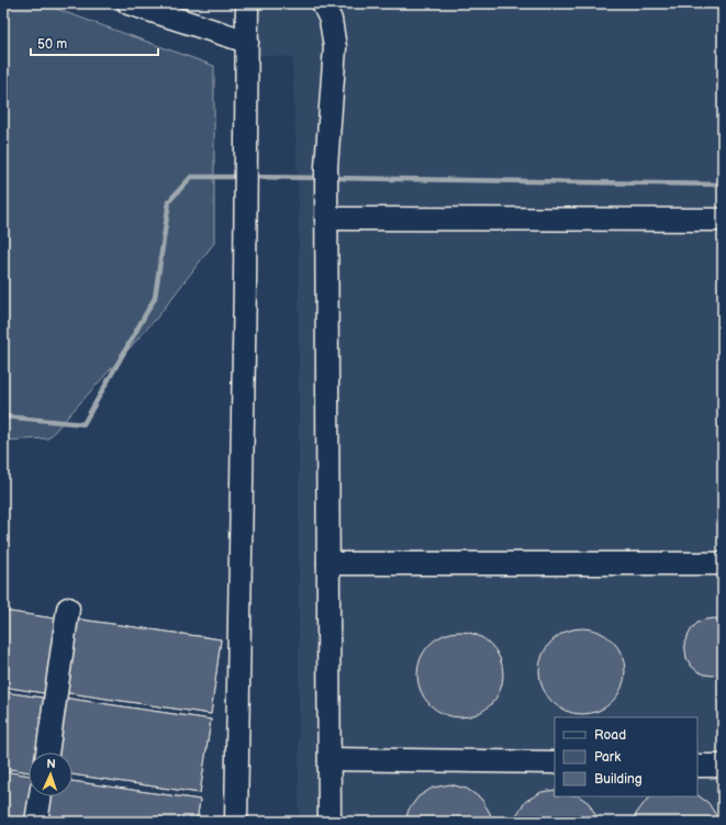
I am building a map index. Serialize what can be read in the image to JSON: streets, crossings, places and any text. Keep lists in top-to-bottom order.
{
  "legend": ["Road", "Park", "Building"],
  "scale_bar": "50 m",
  "north": "top"
}
